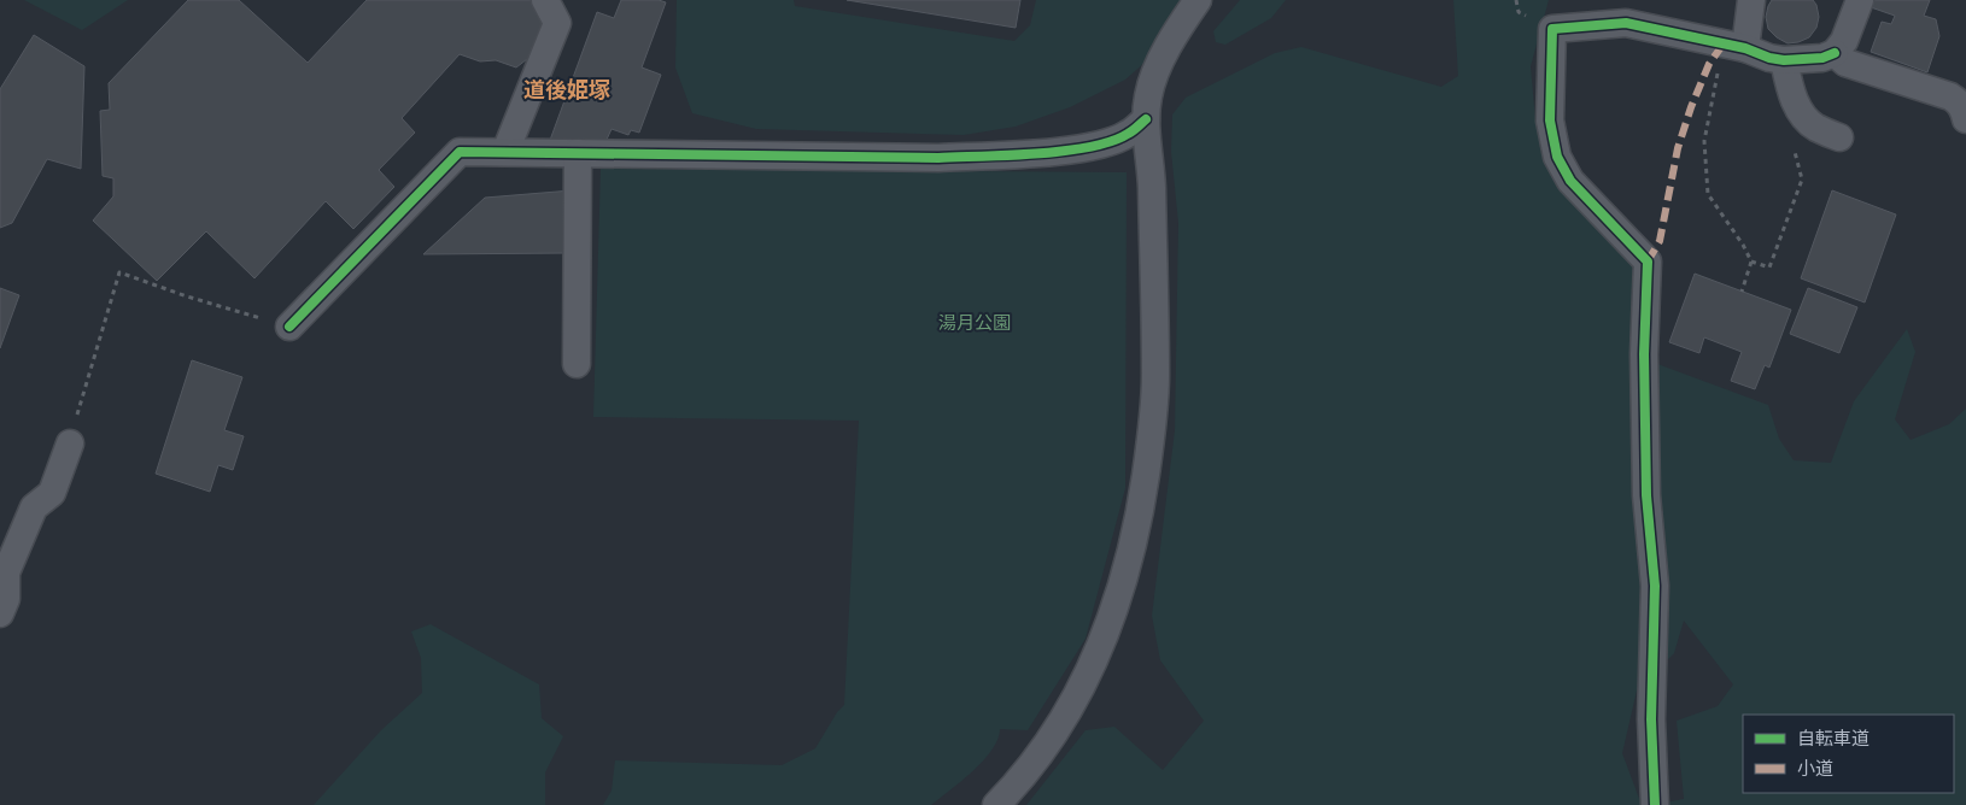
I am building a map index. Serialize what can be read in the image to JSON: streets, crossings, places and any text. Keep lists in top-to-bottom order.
{
  "districts": ["道後姫塚"],
  "parks": ["湯月公園"],
  "legend": ["自転車道", "小道"]
}
